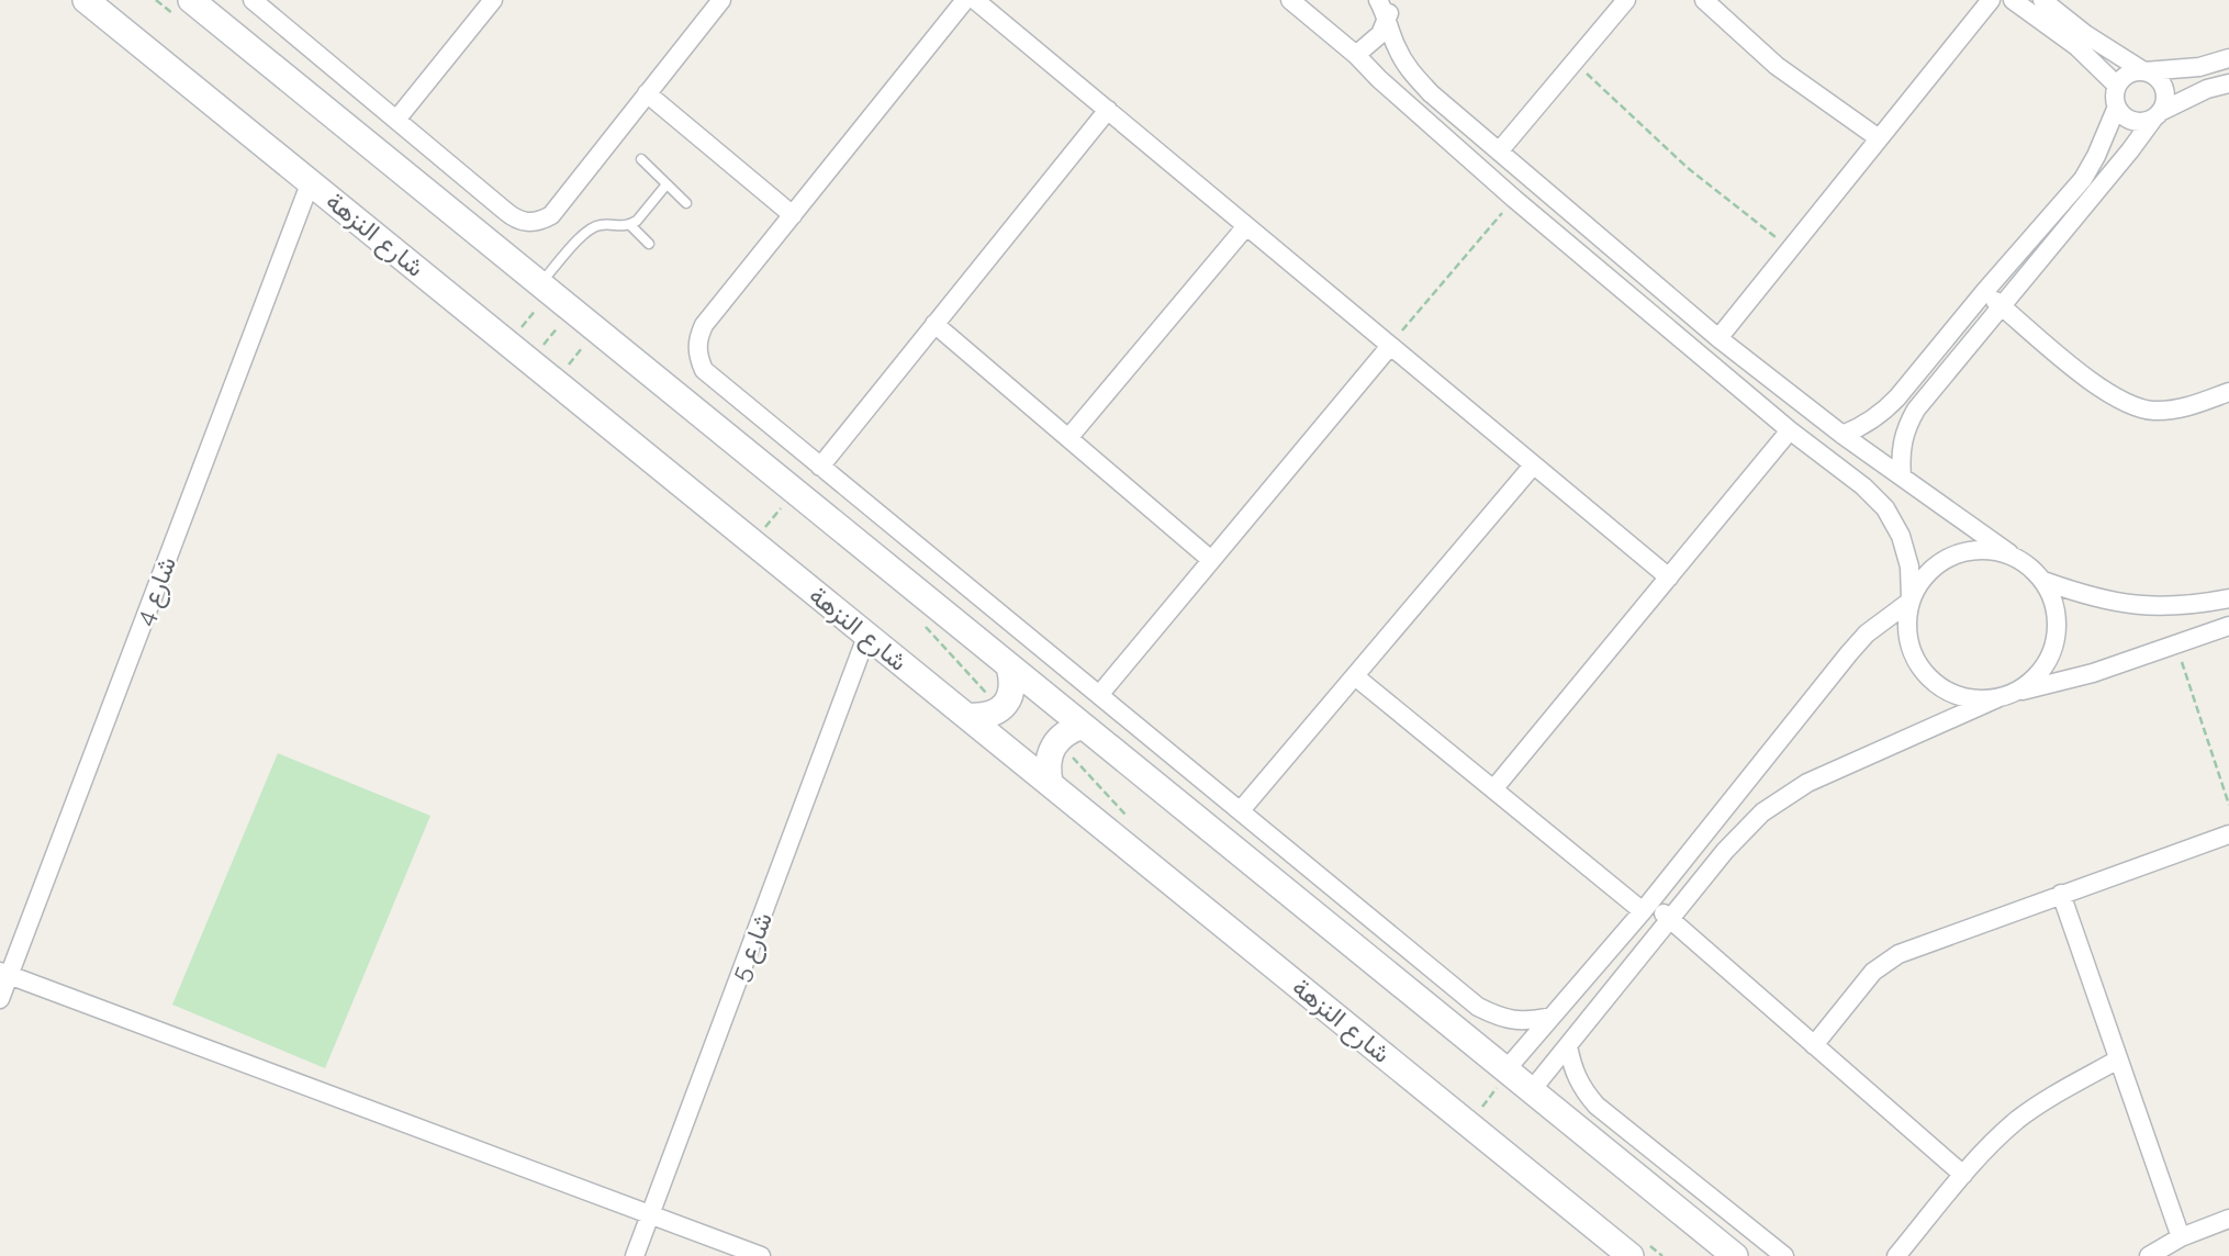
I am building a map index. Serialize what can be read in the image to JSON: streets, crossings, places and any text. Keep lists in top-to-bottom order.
{
  "streets": {
    "main road": ["شارع النزهة"],
    "street": ["شارع 4", "شارع 5"]
  },
  "crossings": [
    ["شارع النزهة", "شارع 4"],
    ["شارع النزهة", "شارع 5"]
  ]
}
